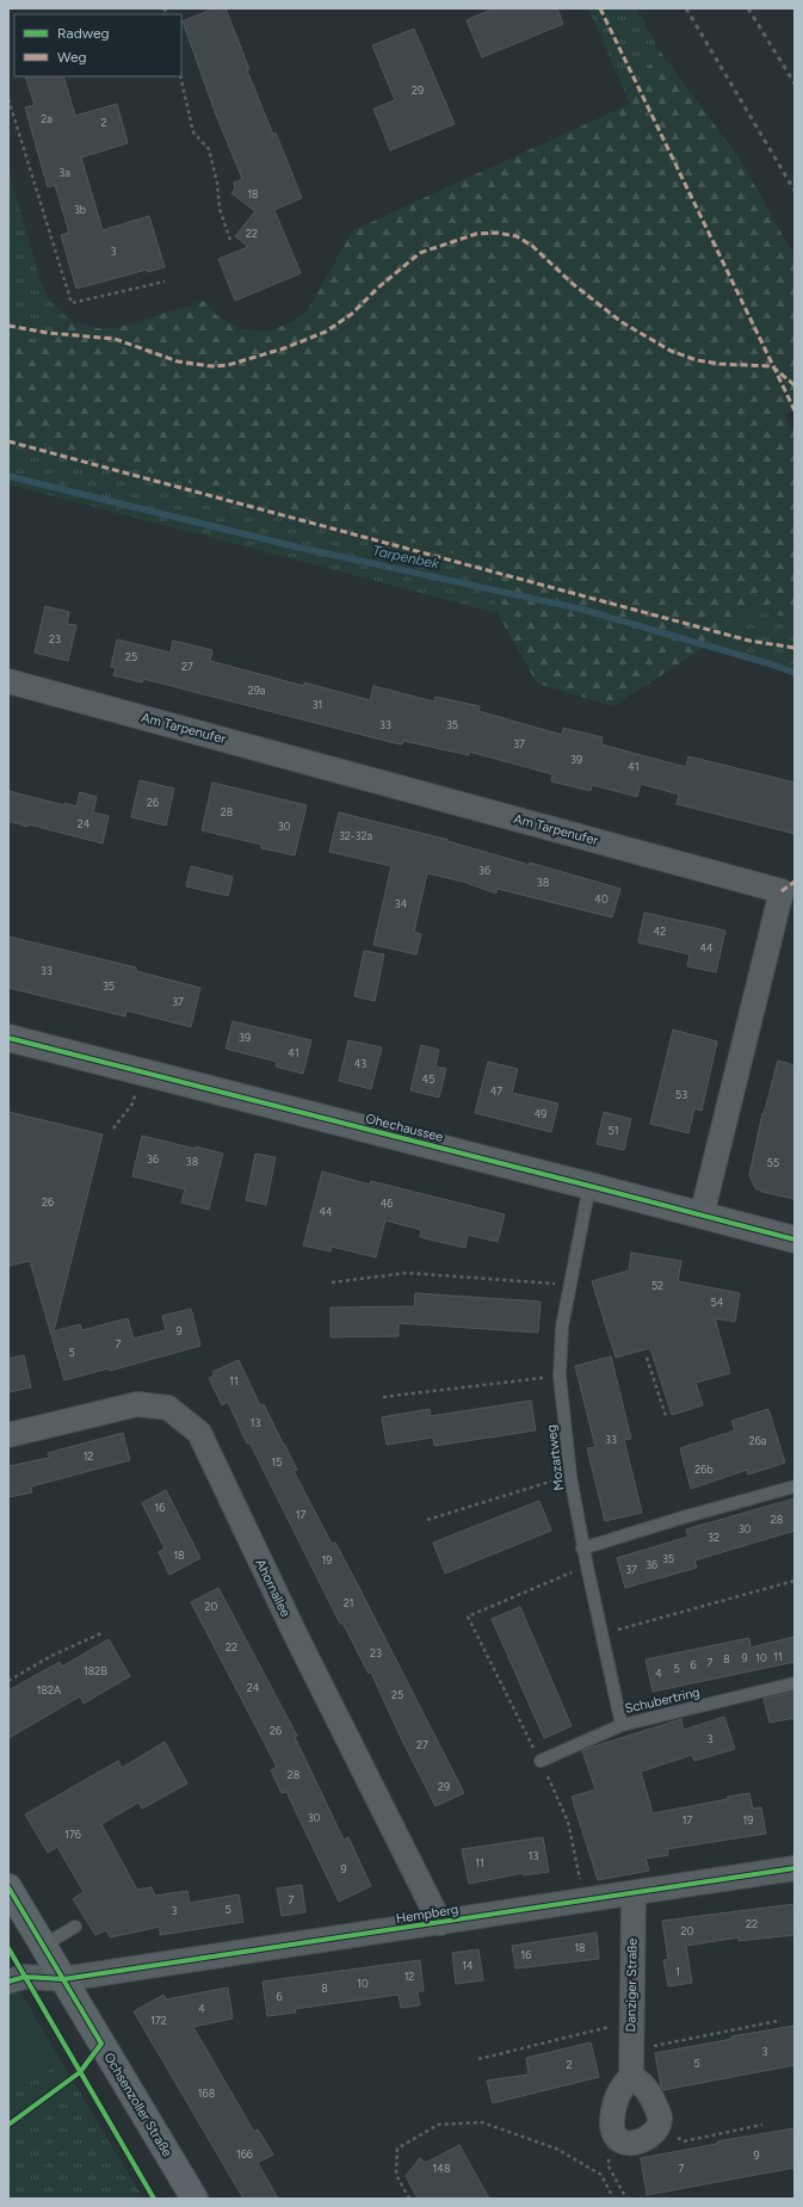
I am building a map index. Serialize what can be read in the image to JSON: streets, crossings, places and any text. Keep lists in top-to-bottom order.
{
  "streets": {
    "main road": ["Ohechaussee", "Ochsenzoller Straße"],
    "street": [
      "Am Tarpenufer",
      "Ahornallee",
      "Hempberg",
      "Danziger Straße"
    ],
    "lane": ["Mozartweg", "Schubertring"]
  },
  "crossings": [
    ["Am Tarpenufer", "Ohechaussee"],
    ["Ohechaussee", "Mozartweg"],
    ["Mozartweg", "Schubertring"],
    ["Ahornallee", "Hempberg"],
    ["Hempberg", "Danziger Straße"],
    ["Hempberg", "Ochsenzoller Straße"]
  ],
  "water": ["Tarpenbek"],
  "house_numbers": [
    "29",
    "2a",
    "2",
    "3a",
    "18",
    "3b",
    "22",
    "3",
    "23",
    "25",
    "27",
    "29a",
    "31",
    "33",
    "35",
    "37",
    "39",
    "41",
    "26",
    "28",
    "24",
    "30",
    "32-32a",
    "36",
    "38",
    "40",
    "34",
    "42",
    "44",
    "33",
    "35",
    "37",
    "39",
    "41",
    "43",
    "45",
    "47",
    "53",
    "49",
    "51",
    "36",
    "38",
    "55",
    "26",
    "46",
    "44",
    "52",
    "54",
    "9",
    "7",
    "5",
    "11",
    "13",
    "33",
    "26a",
    "12",
    "15",
    "26b",
    "16",
    "17",
    "28",
    "30",
    "32",
    "18",
    "35",
    "19",
    "36",
    "37",
    "21",
    "20",
    "22",
    "23",
    "11",
    "9",
    "10",
    "8",
    "7",
    "6",
    "5",
    "182B",
    "4",
    "24",
    "182A",
    "25",
    "26",
    "3",
    "27",
    "28",
    "29",
    "30",
    "17",
    "19",
    "176",
    "13",
    "11",
    "9",
    "7",
    "5",
    "3",
    "22",
    "20",
    "18",
    "16",
    "14",
    "1",
    "12",
    "10",
    "8",
    "6",
    "4",
    "172",
    "3",
    "5",
    "2",
    "168",
    "166",
    "9",
    "148",
    "7"
  ],
  "legend": ["Radweg", "Weg"]
}
